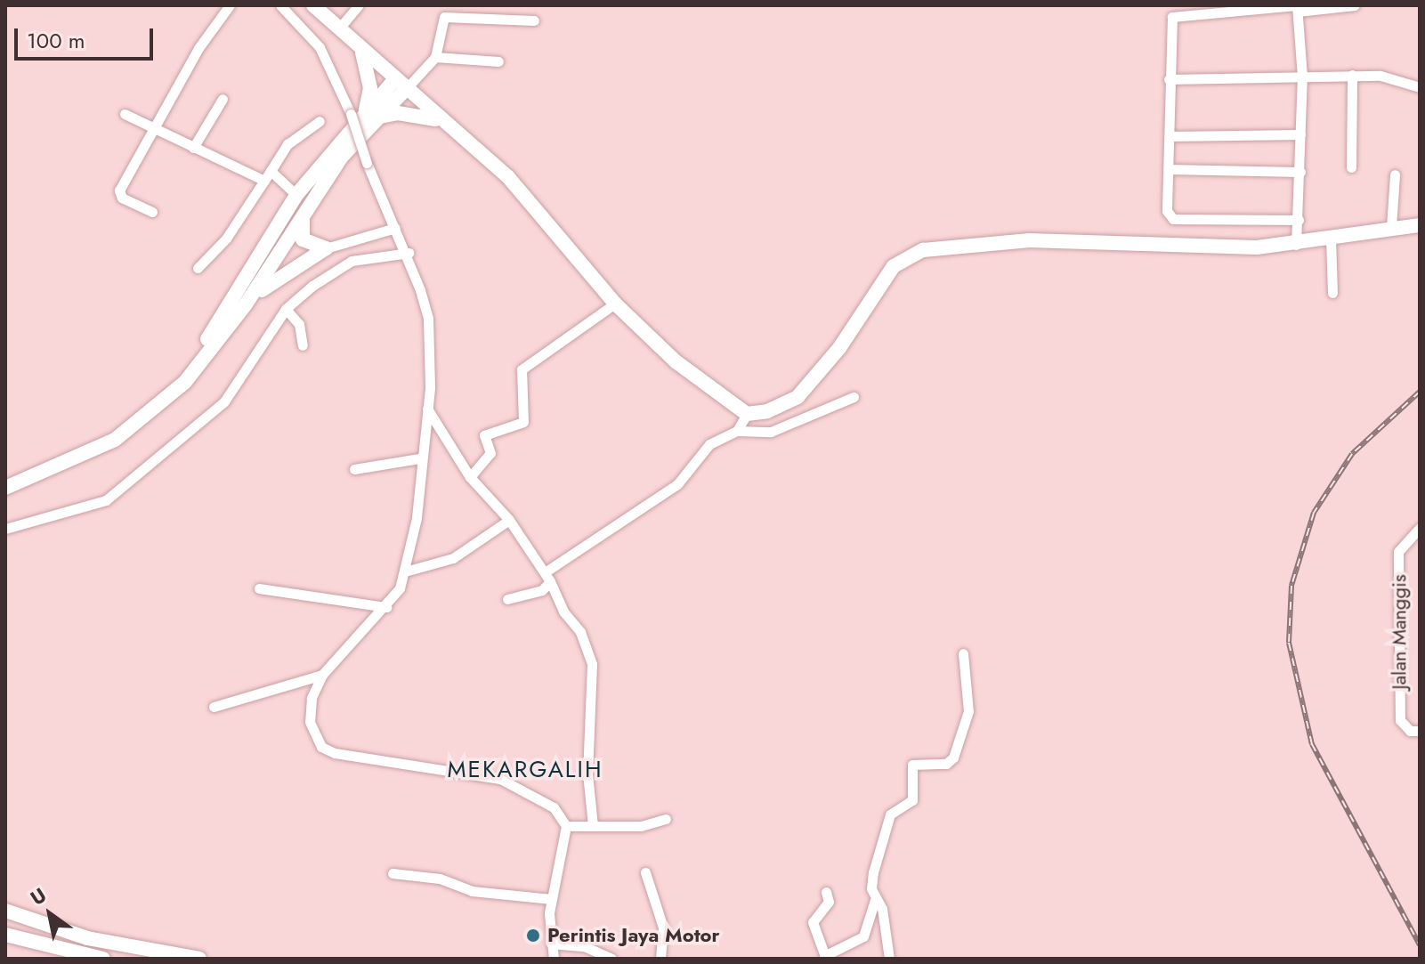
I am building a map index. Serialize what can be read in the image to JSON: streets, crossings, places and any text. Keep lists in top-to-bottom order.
{
  "streets": {
    "street": ["Jalan Manggis"]
  },
  "districts": ["MEKARGALIH"],
  "places": ["Perintis Jaya Motor"],
  "scale_bar": "100 m",
  "north": "top left"
}
